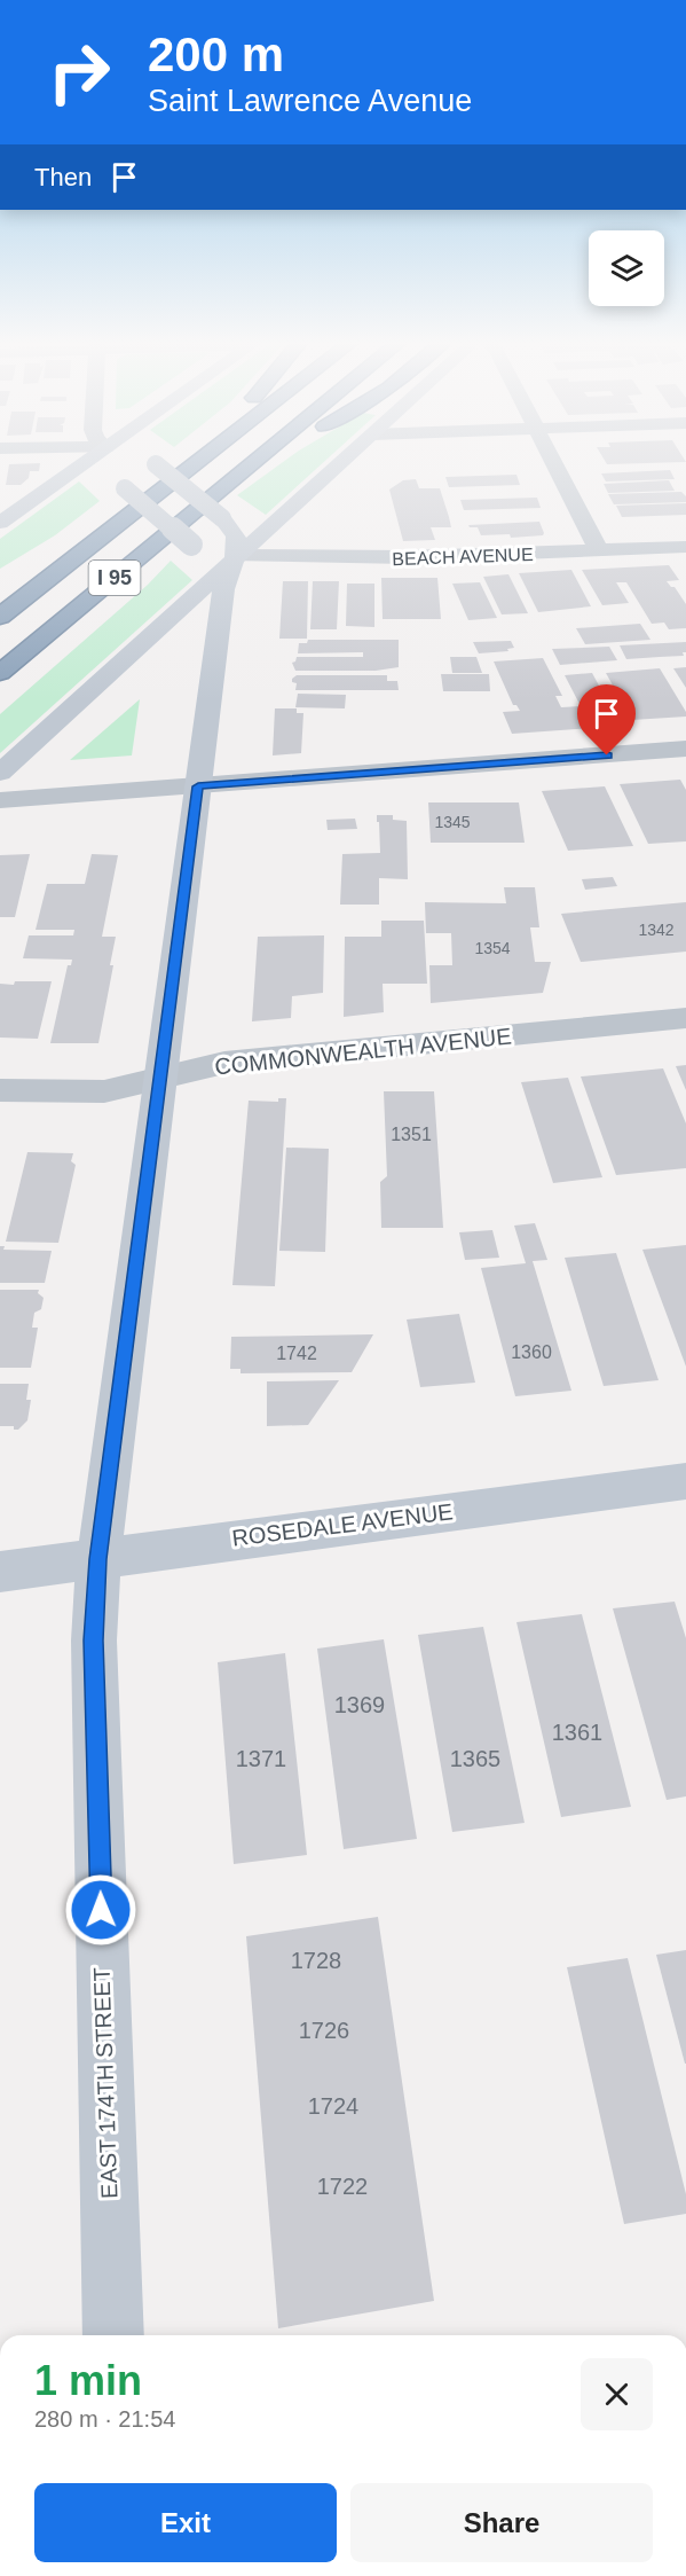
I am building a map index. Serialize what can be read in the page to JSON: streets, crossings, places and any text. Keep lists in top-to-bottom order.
{
  "streets": {
    "highway": ["I 95"],
    "main road": ["ROSEDALE AVENUE", "EAST 174TH STREET"],
    "street": ["BEACH AVENUE", "COMMONWEALTH AVENUE"]
  },
  "crossings": [
    ["BEACH AVENUE", "EAST 174TH STREET"],
    ["COMMONWEALTH AVENUE", "EAST 174TH STREET"],
    ["ROSEDALE AVENUE", "EAST 174TH STREET"]
  ],
  "house_numbers": [
    "1345",
    "1342",
    "1354",
    "1351",
    "1360",
    "1742",
    "1369",
    "1361",
    "1371",
    "1365",
    "1728",
    "1726",
    "1724",
    "1722"
  ],
  "page": {
    "turn": ["200 m", "Saint Lawrence Avenue"],
    "then": "Then",
    "heading": ["1 min", "280 m · 21:54"],
    "buttons": ["Exit", "Share"]
  }
}
